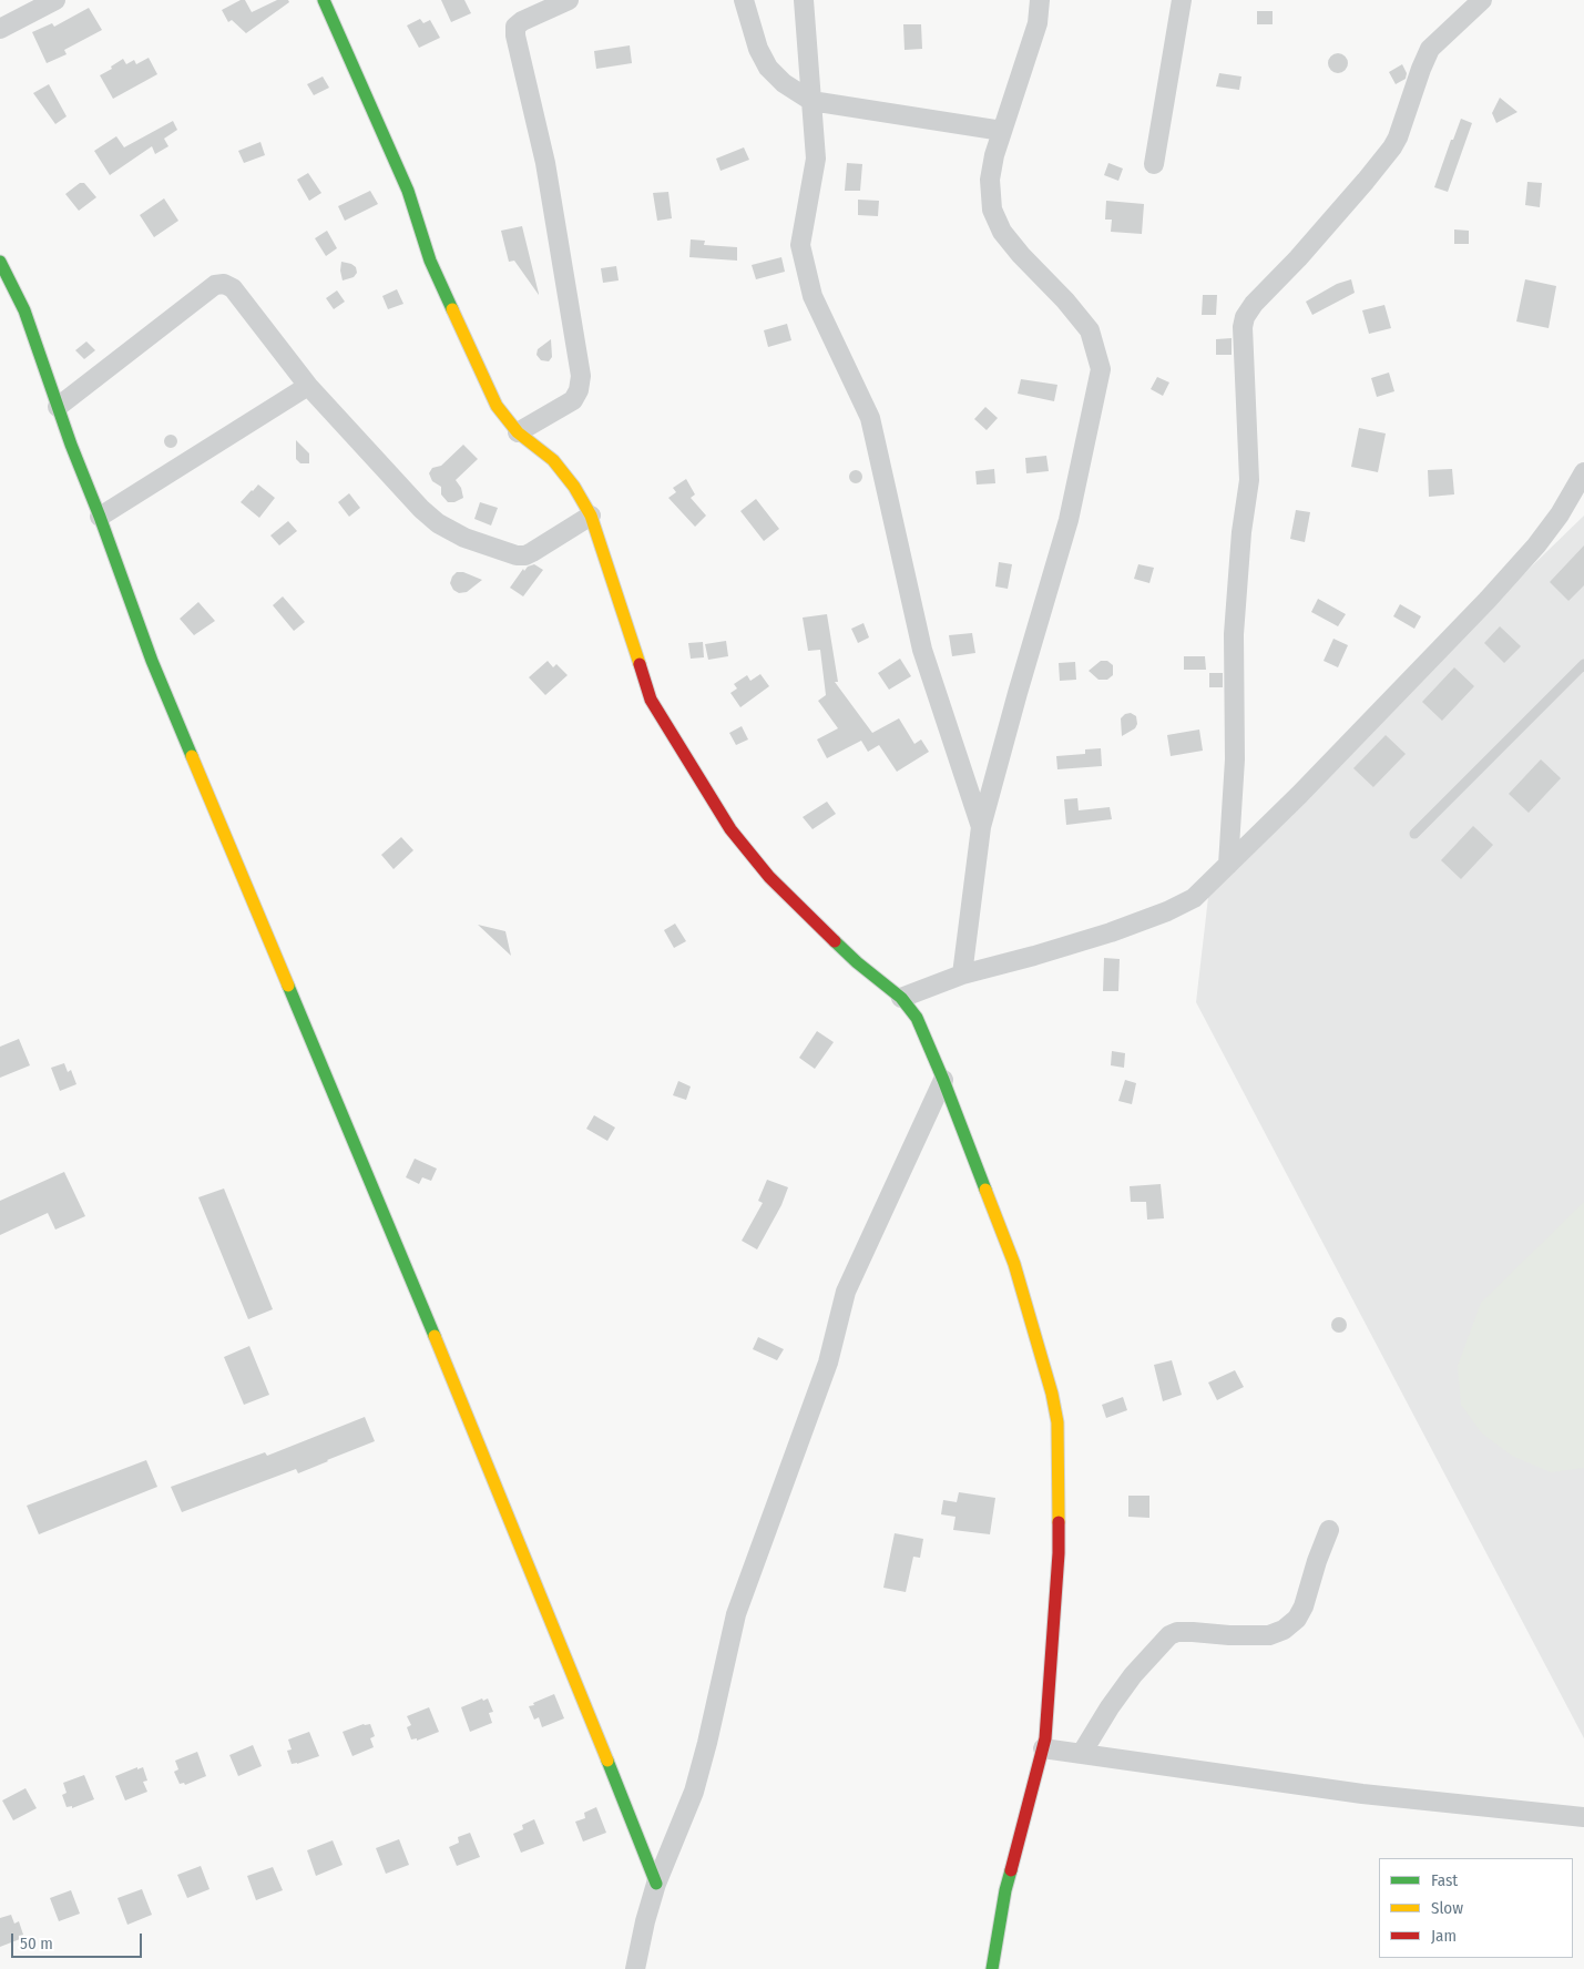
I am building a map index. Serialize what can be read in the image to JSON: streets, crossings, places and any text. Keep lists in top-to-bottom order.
{
  "legend": ["Fast", "Slow", "Jam"],
  "scale_bar": "50 m"
}
